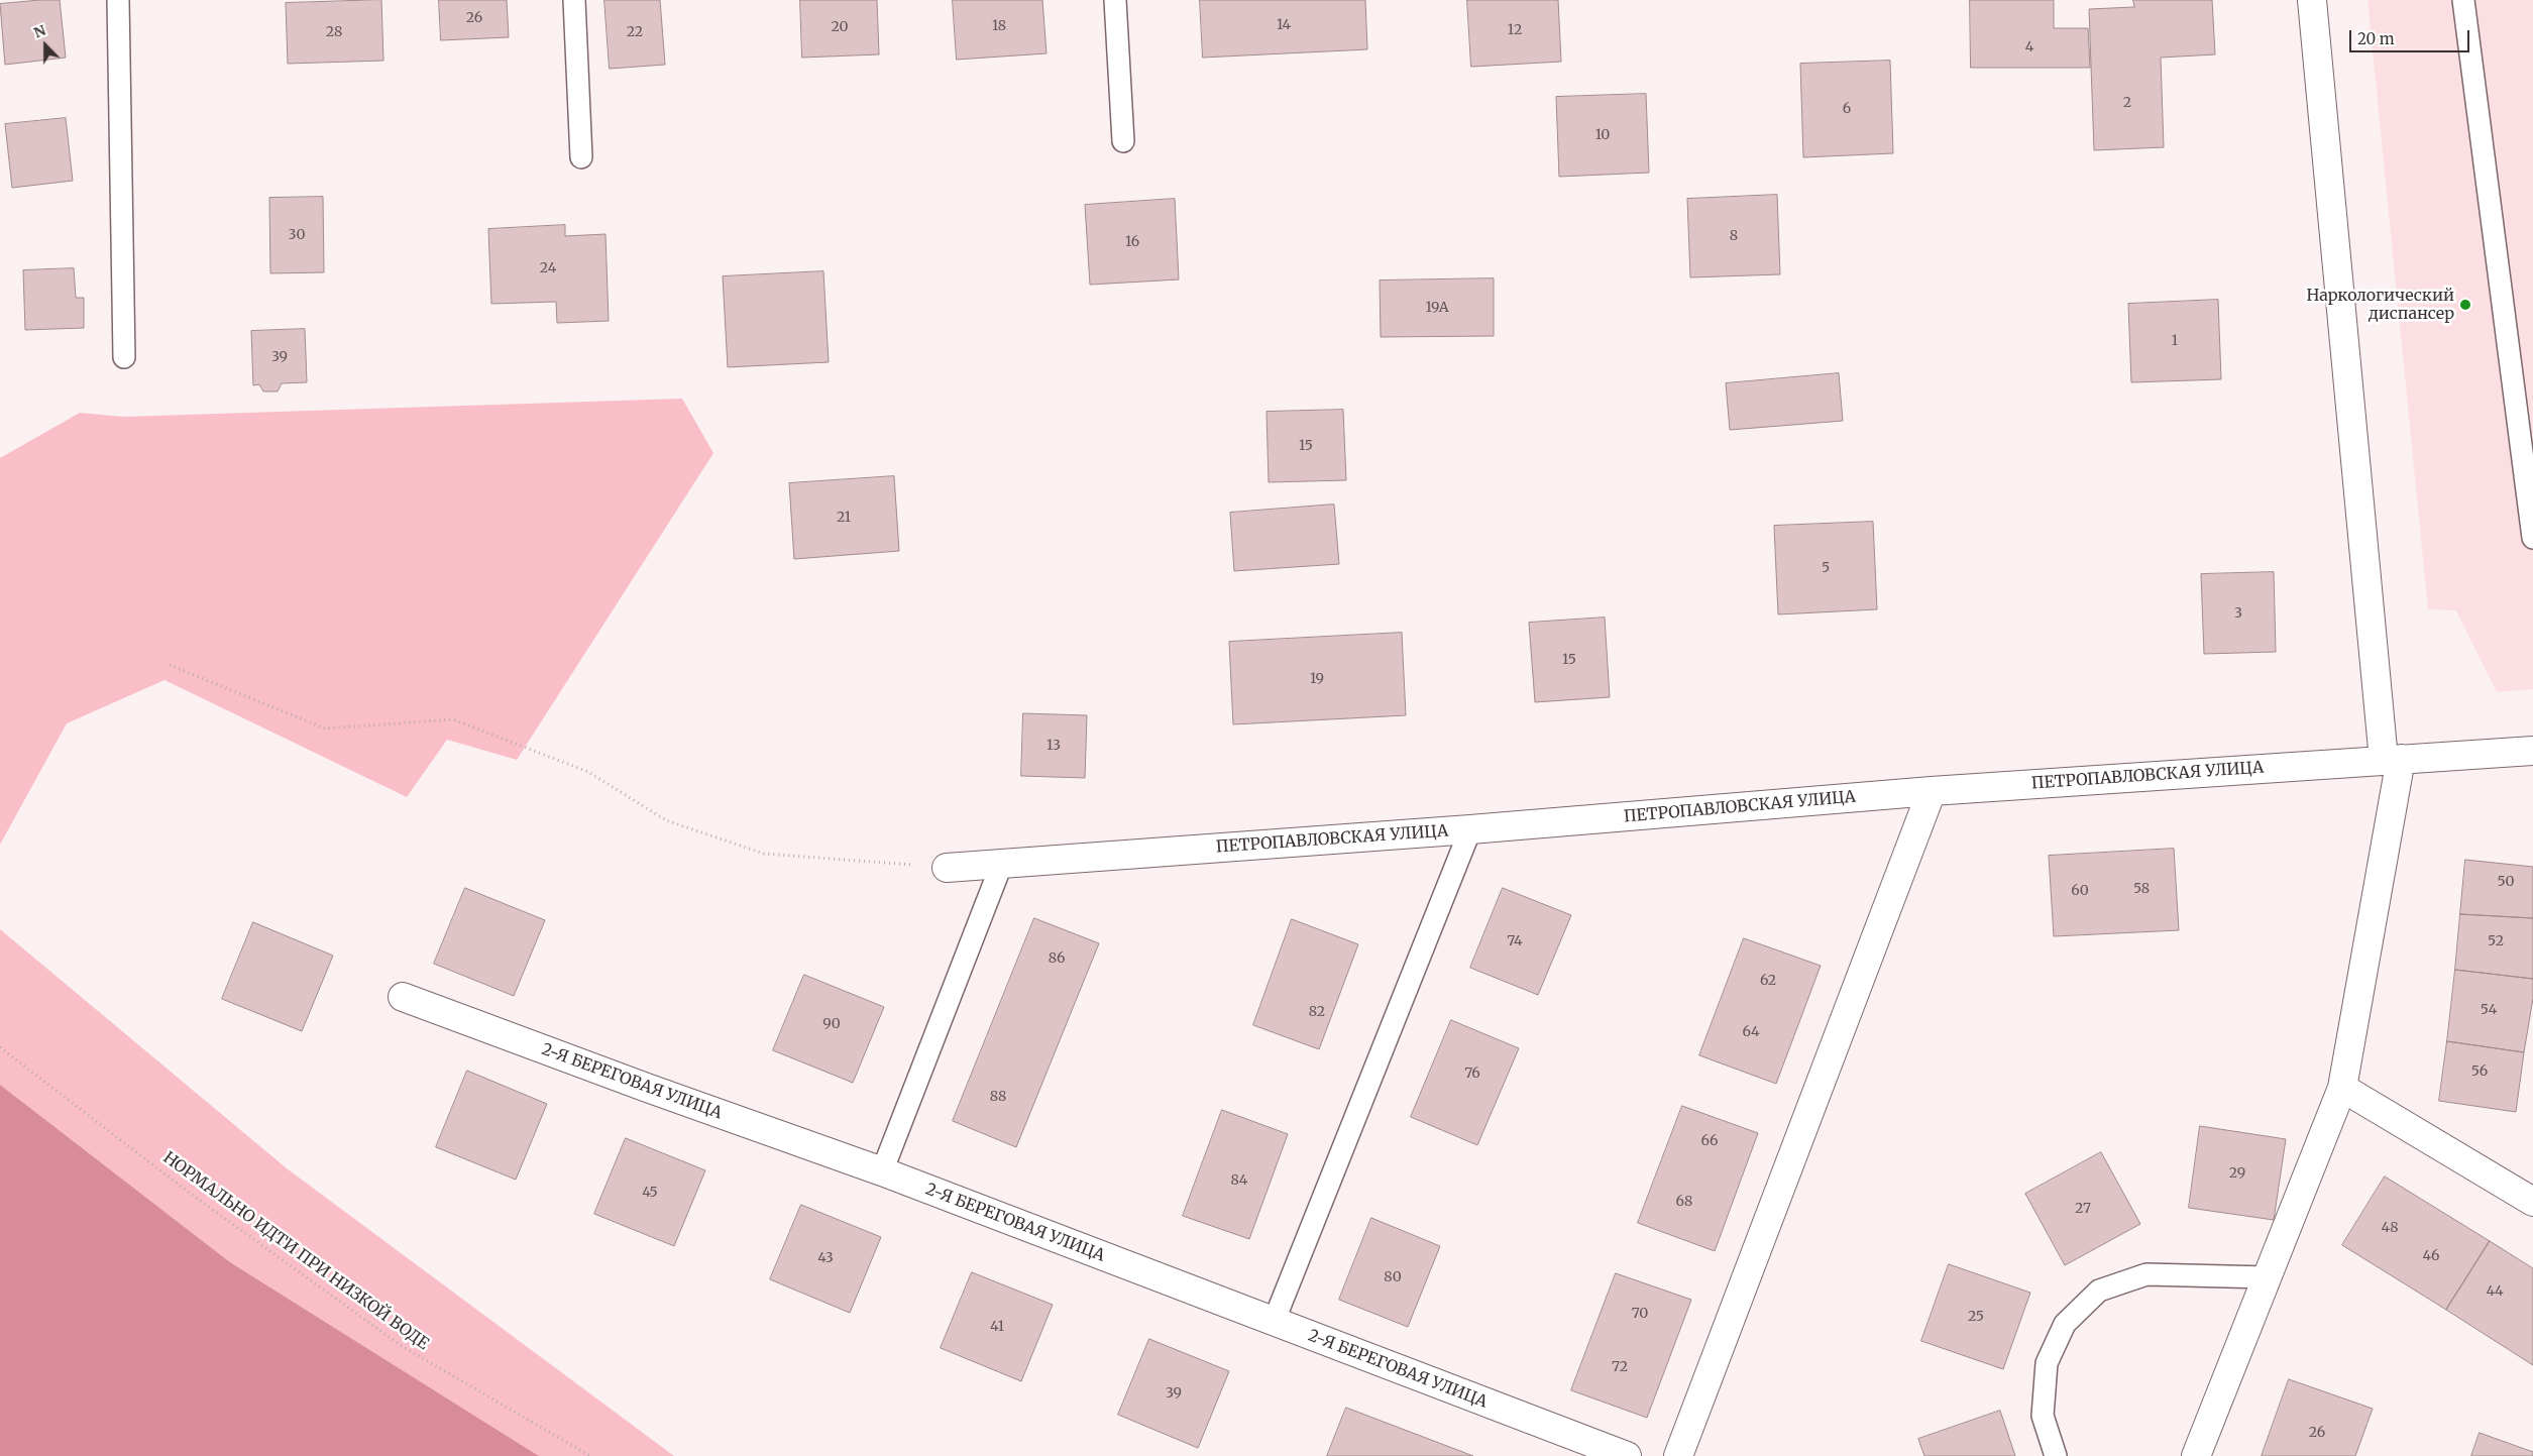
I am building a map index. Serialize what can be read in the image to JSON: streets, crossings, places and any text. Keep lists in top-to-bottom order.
{
  "streets": {
    "street": ["ПЕТРОПАВЛОВСКАЯ УЛИЦА", "2-Я БЕРЕГОВАЯ УЛИЦА"],
    "path": ["НОРМАЛЬНО ИДТИ ПРИ НИЗКОЙ ВОДЕ"]
  },
  "places": ["Наркологический диспансер"],
  "house_numbers": [
    "26",
    "14",
    "18",
    "20",
    "12",
    "28",
    "22",
    "4",
    "2",
    "6",
    "10",
    "30",
    "8",
    "16",
    "24",
    "19А",
    "1",
    "39",
    "15",
    "21",
    "5",
    "3",
    "15",
    "19",
    "13",
    "50",
    "58",
    "60",
    "74",
    "52",
    "86",
    "62",
    "54",
    "82",
    "90",
    "64",
    "56",
    "76",
    "88",
    "66",
    "29",
    "84",
    "45",
    "68",
    "27",
    "48",
    "46",
    "43",
    "80",
    "44",
    "70",
    "25",
    "41",
    "72",
    "39",
    "26"
  ],
  "scale_bar": "20 m",
  "north": "top"
}
